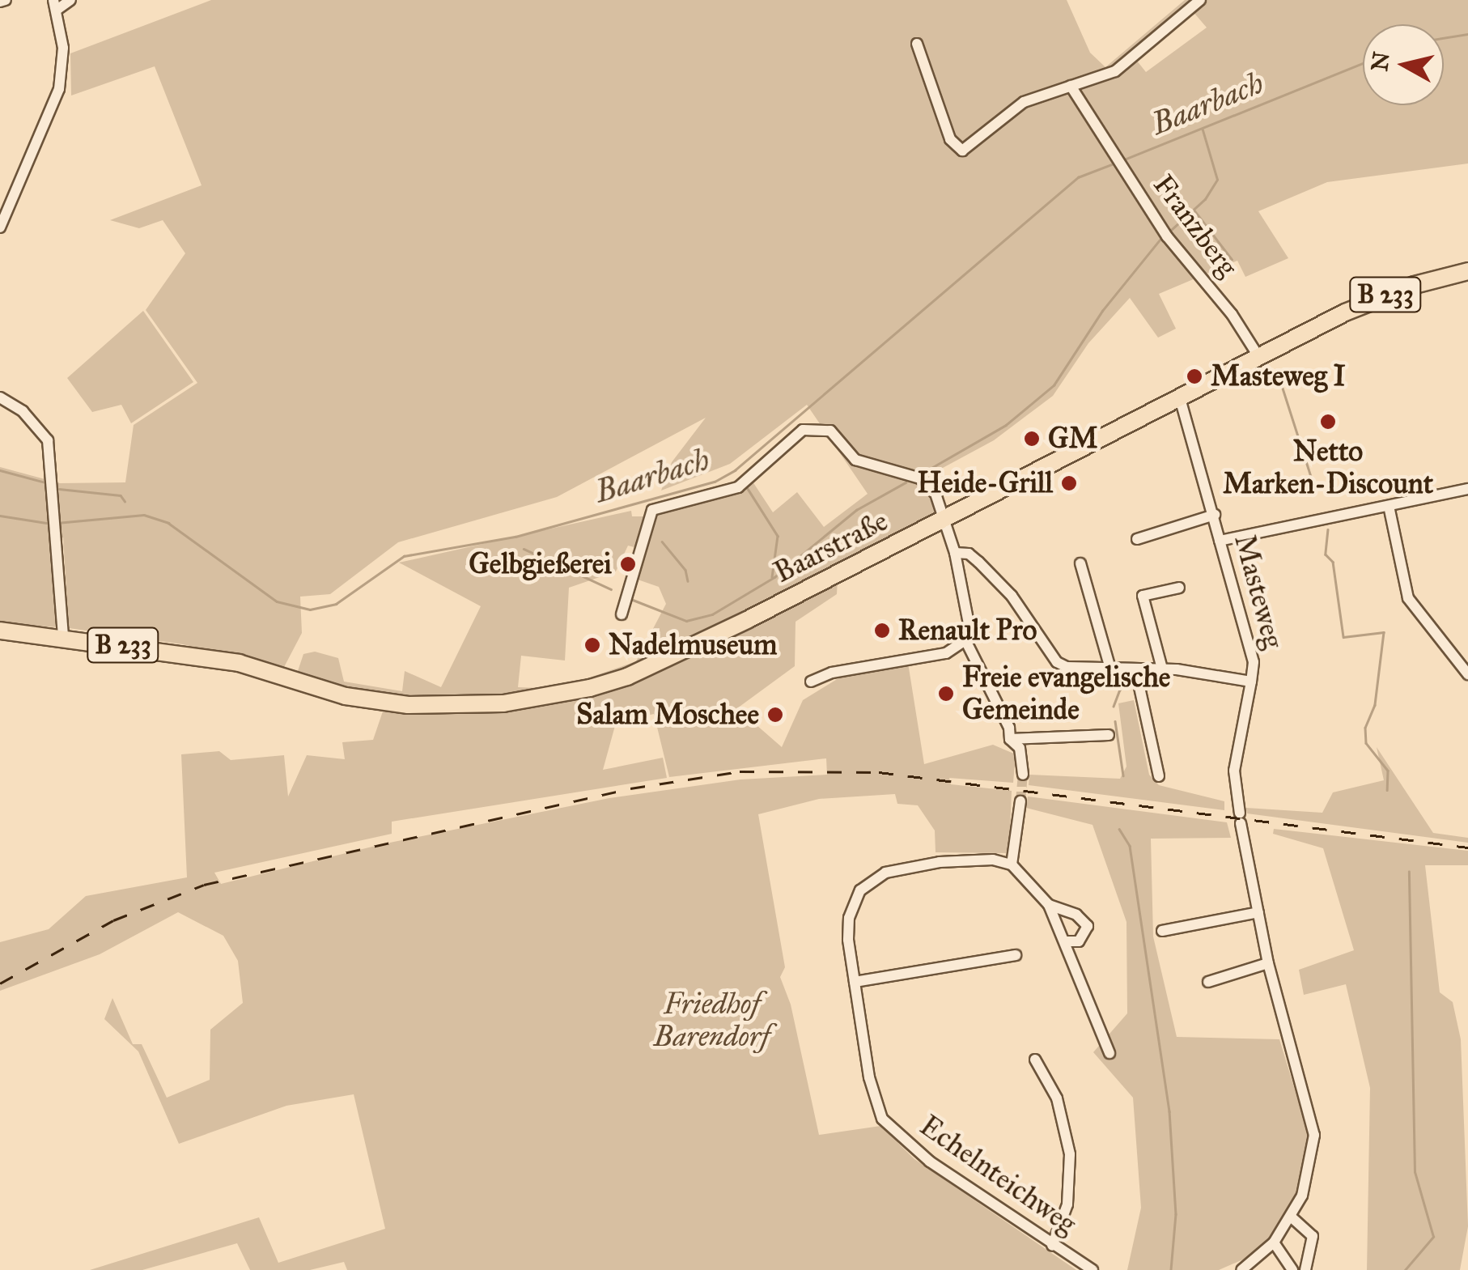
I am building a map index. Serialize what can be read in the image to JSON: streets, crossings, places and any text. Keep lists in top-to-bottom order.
{
  "streets": {
    "main road": ["B 233", "Baarstraße"],
    "street": ["Franzberg", "Masteweg", "Echelnteichweg"]
  },
  "crossings": [
    ["Franzberg", "Baarstraße"],
    ["B 233", "Baarstraße"],
    ["Baarstraße", "Masteweg"]
  ],
  "water": ["Baarbach"],
  "parks": ["Friedhof Barendorf"],
  "places": [
    "Masteweg I",
    "Netto Marken-Discount",
    "GM",
    "Heide-Grill",
    "Gelbgießerei",
    "Renault Pro",
    "Nadelmuseum",
    "Freie evangelische Gemeinde",
    "Salam Moschee"
  ],
  "north": "left"
}
